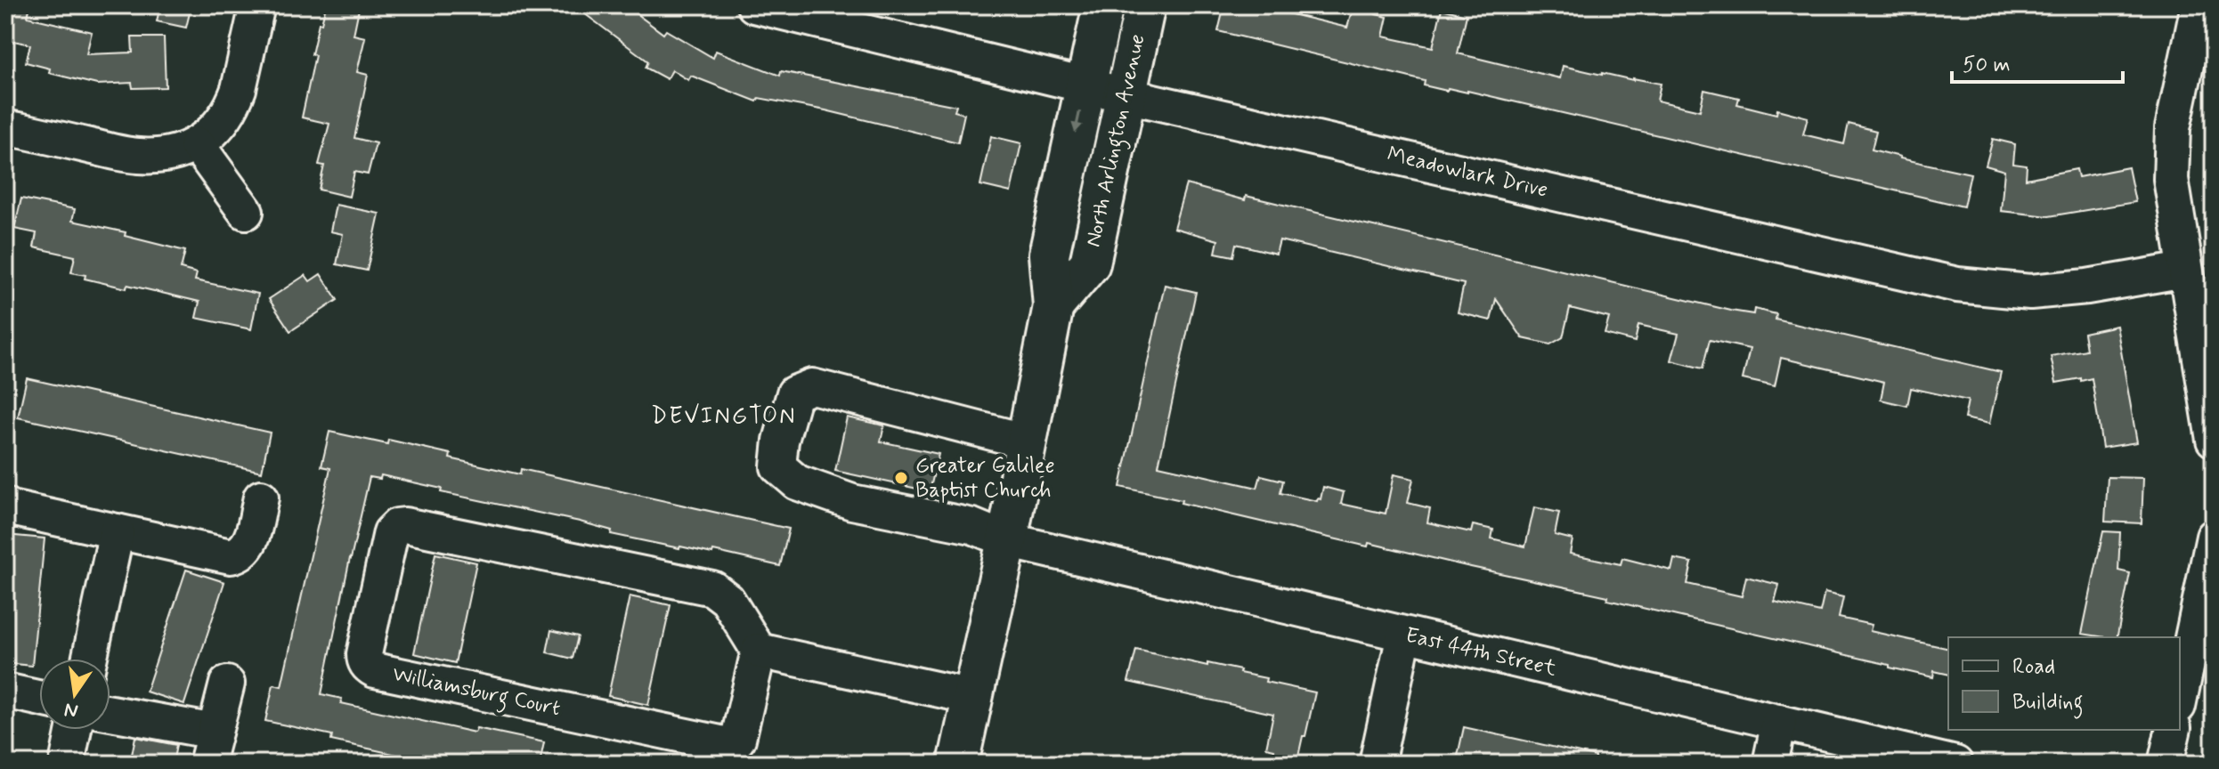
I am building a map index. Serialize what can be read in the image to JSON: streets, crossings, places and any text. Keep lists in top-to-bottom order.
{
  "streets": {
    "main road": ["North Arlington Avenue"],
    "street": ["Meadowlark Drive", "East 44th Street", "Williamsburg Court"]
  },
  "crossings": [
    ["North Arlington Avenue", "Meadowlark Drive"],
    ["North Arlington Avenue", "East 44th Street"]
  ],
  "districts": ["DEVINGTON"],
  "places": ["Greater Galilee Baptist Church"],
  "legend": ["Road", "Building"],
  "scale_bar": "50 m",
  "north": "bottom"
}
